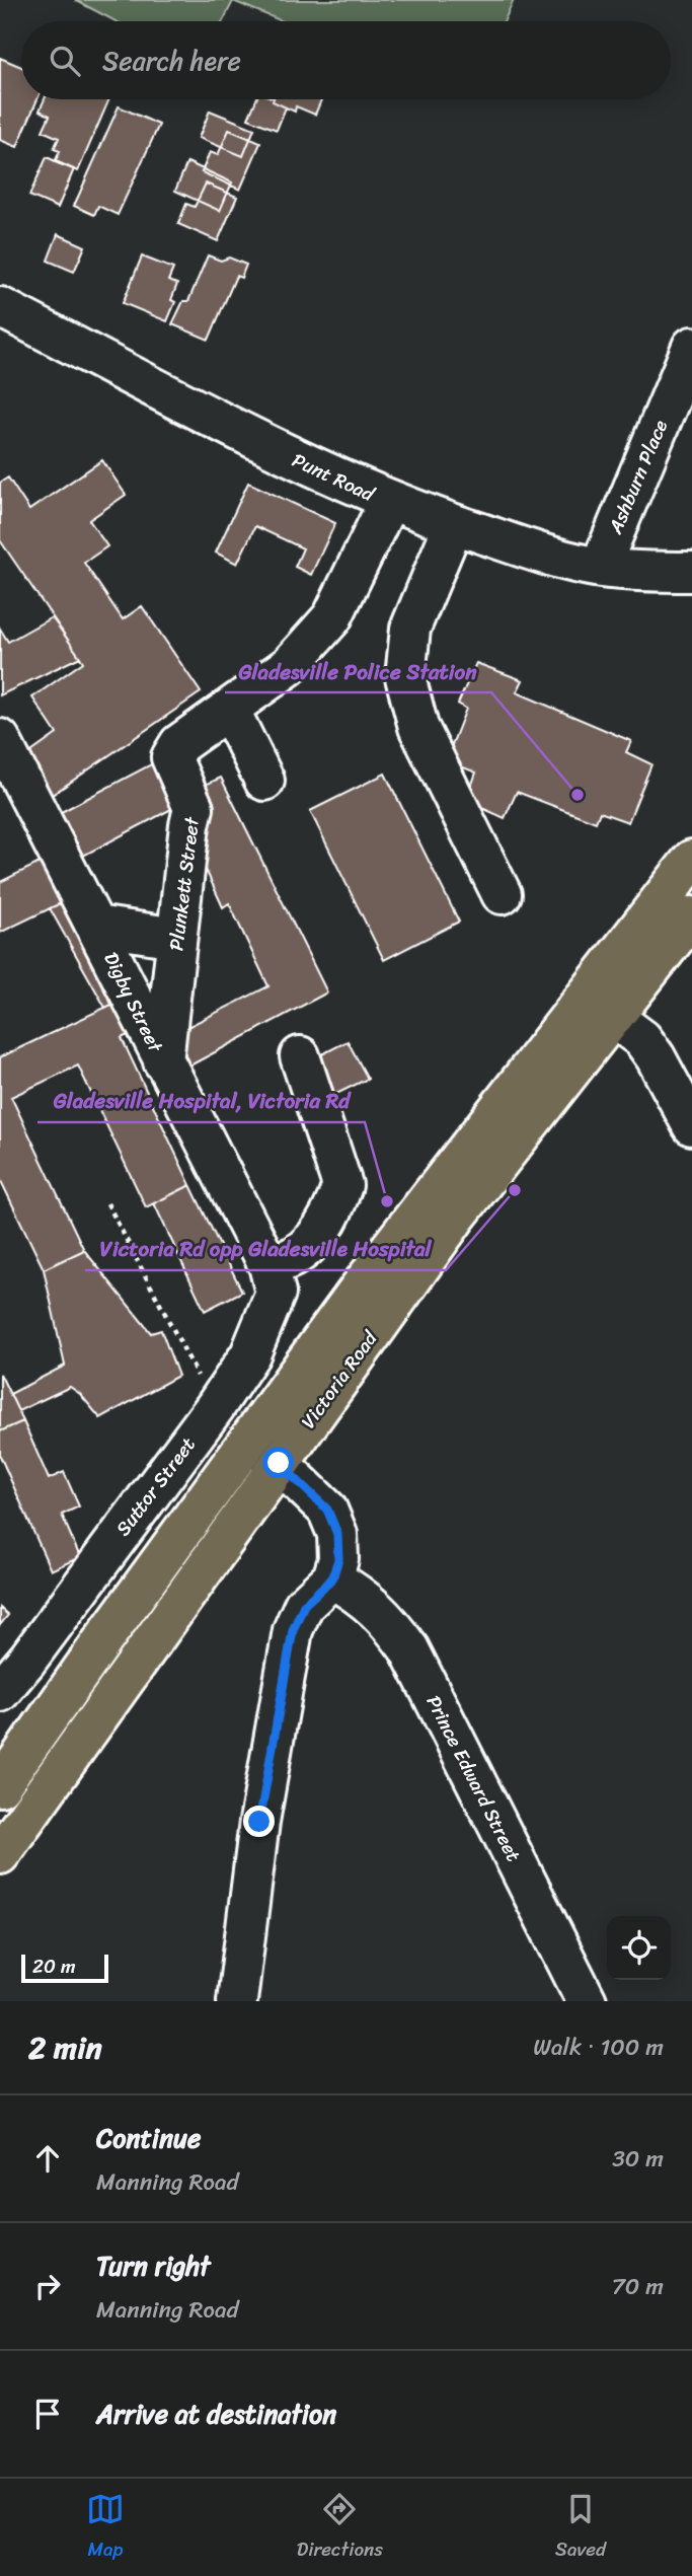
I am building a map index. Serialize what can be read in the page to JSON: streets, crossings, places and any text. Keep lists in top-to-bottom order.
{
  "streets": {
    "highway": ["Victoria Road"],
    "street": [
      "Punt Road",
      "Ashburn Place",
      "Plunkett Street",
      "Digby Street",
      "Suttor Street",
      "Prince Edward Street"
    ]
  },
  "crossings": [
    ["Punt Road", "Ashburn Place"],
    ["Punt Road", "Plunkett Street"],
    ["Plunkett Street", "Digby Street"],
    ["Digby Street", "Suttor Street"]
  ],
  "places": ["Gladesville Police Station", "Victoria Rd opp Gladesville Hospital", "Gladesville Hospital, Victoria Rd"],
  "scale_bar": "20 m",
  "page": {
    "search": "Search here",
    "scale": "20 m",
    "heading": ["2 min", "Walk · 100 m"],
    "list": [
      ["Continue", "Manning Road", "30 m"],
      ["Turn right", "Manning Road", "70 m"],
      "Arrive at destination"
    ],
    "nav": ["Map", "Directions", "Saved"]
  }
}
